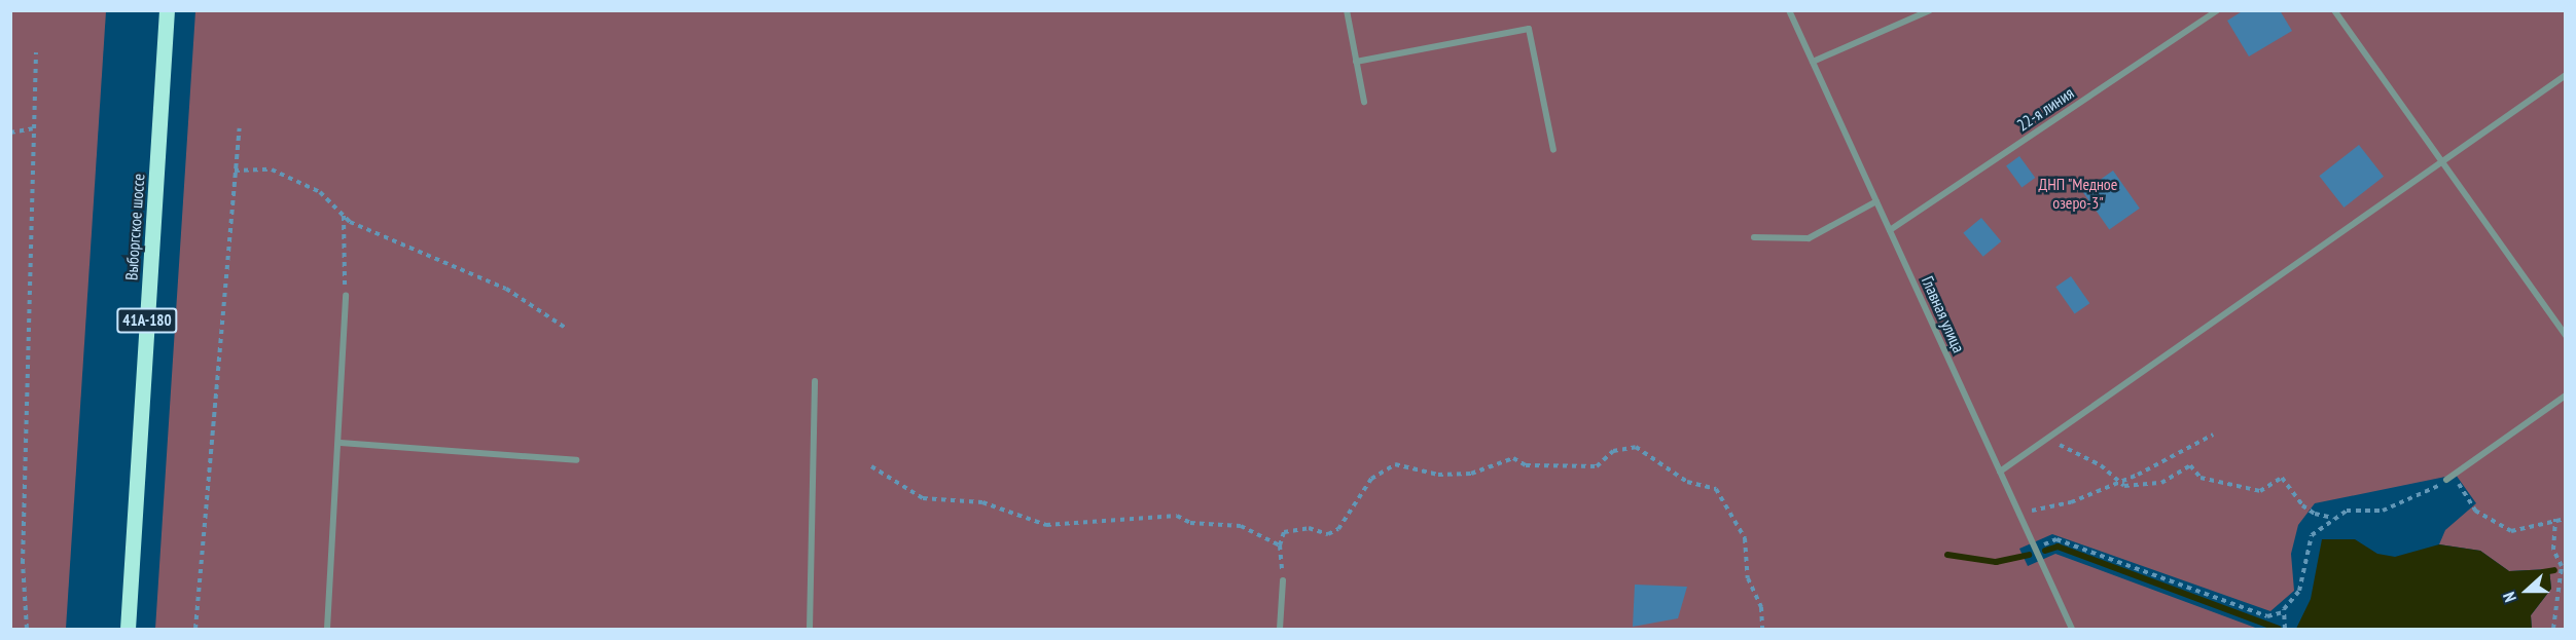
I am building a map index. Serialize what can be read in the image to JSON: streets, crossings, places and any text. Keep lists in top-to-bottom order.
{
  "streets": {
    "main road": ["Выборгское шоссе", "41А-180"],
    "street": ["22-я линия", "Главная улица"]
  },
  "crossings": [
    ["22-я линия", "Главная улица"]
  ],
  "parks": ["ДНП \"Медное озеро-3\""],
  "north": "left"
}
